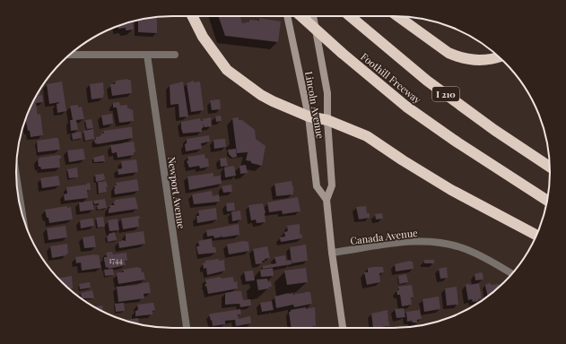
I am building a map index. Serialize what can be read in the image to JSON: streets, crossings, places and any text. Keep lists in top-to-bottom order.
{
  "streets": {
    "highway": ["Foothill Freeway", "I 210"],
    "main road": ["Lincoln Avenue"],
    "street": ["Newport Avenue", "Canada Avenue"]
  },
  "crossings": [
    ["Lincoln Avenue", "Canada Avenue"]
  ],
  "house_numbers": ["1744"]
}
